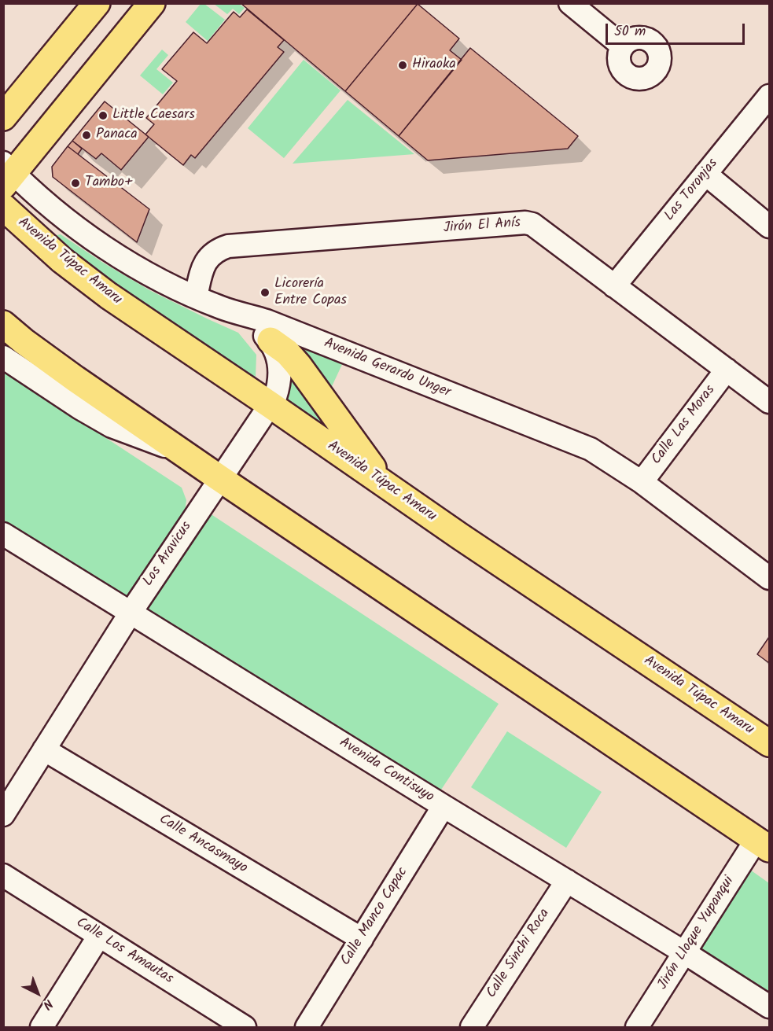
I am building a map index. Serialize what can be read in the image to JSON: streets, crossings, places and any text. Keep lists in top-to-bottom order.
{
  "streets": {
    "main road": ["Avenida Túpac Amaru"],
    "street": [
      "Las Toronjas",
      "Jirón El Anís",
      "Avenida Gerardo Unger",
      "Calle Las Moras",
      "Los Aravicus",
      "Avenida Contisuyo",
      "Calle Ancasmayo",
      "Calle Manco Capac",
      "Jirón Lloque Yupanqui",
      "Calle Los Amautas",
      "Calle Sinchi Roca"
    ]
  },
  "crossings": [
    ["Las Toronjas", "Jirón El Anís"],
    ["Jirón El Anís", "Avenida Gerardo Unger"],
    ["Jirón El Anís", "Calle Las Moras"],
    ["Avenida Túpac Amaru", "Los Aravicus"],
    ["Avenida Gerardo Unger", "Calle Las Moras"],
    ["Avenida Gerardo Unger", "Los Aravicus"],
    ["Los Aravicus", "Avenida Contisuyo"],
    ["Los Aravicus", "Calle Ancasmayo"],
    ["Avenida Contisuyo", "Calle Manco Capac"],
    ["Avenida Contisuyo", "Jirón Lloque Yupanqui"],
    ["Avenida Contisuyo", "Calle Sinchi Roca"],
    ["Calle Ancasmayo", "Calle Manco Capac"]
  ],
  "places": [
    "Hiraoka",
    "Little Caesars",
    "Panaca",
    "Tambo+",
    "Licorería Entre Copas"
  ],
  "scale_bar": "50 m",
  "north": "bottom right"
}
